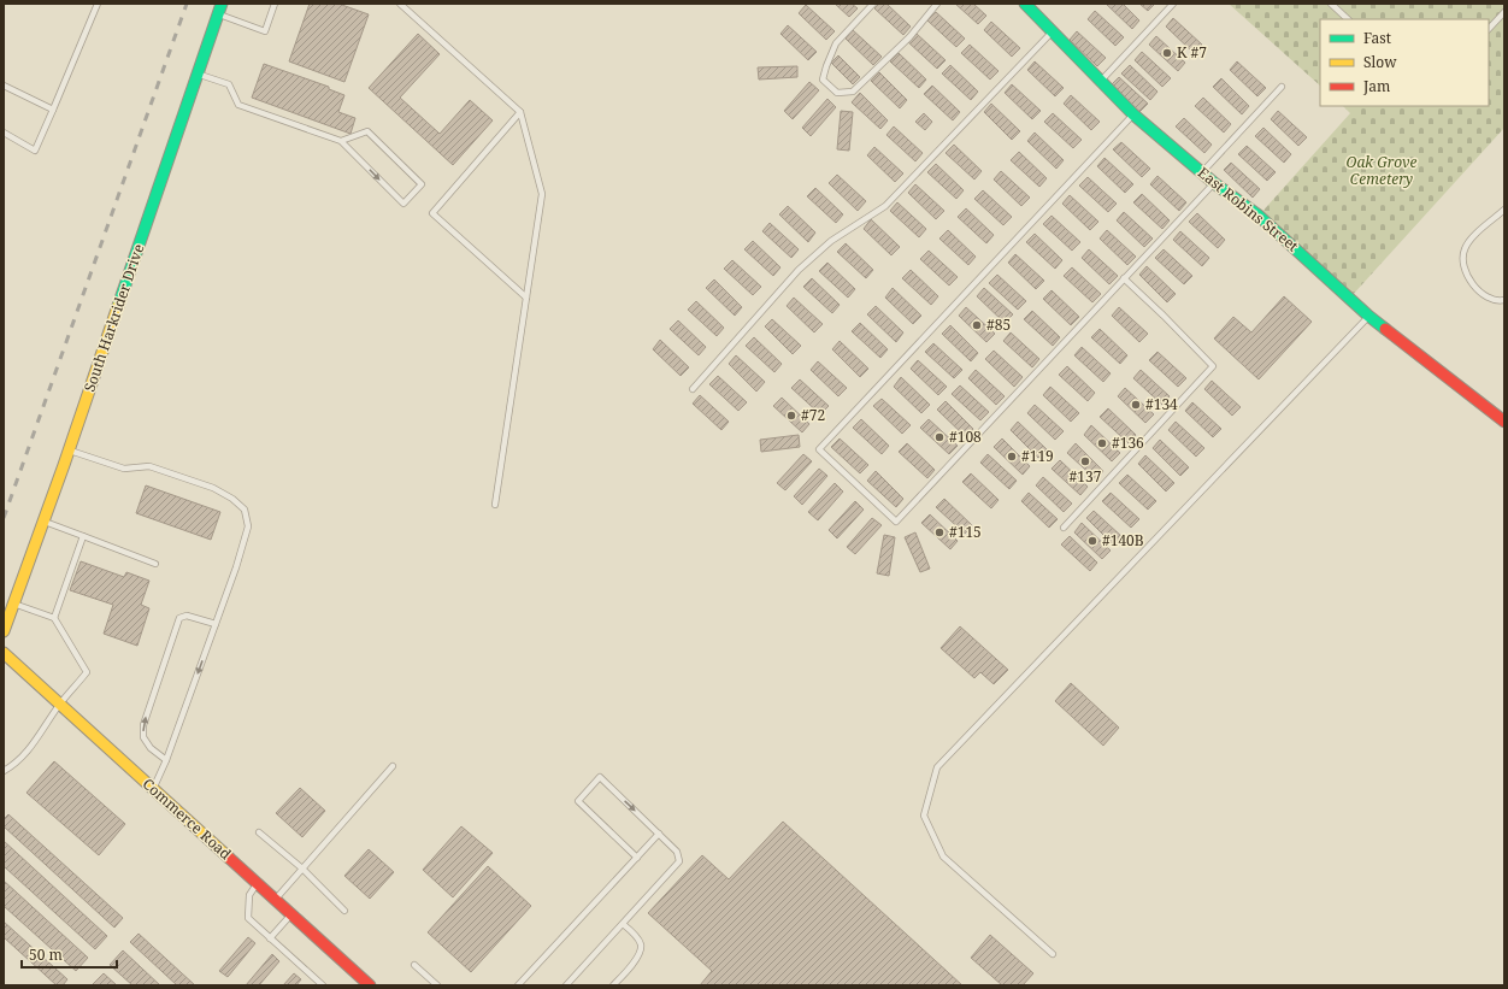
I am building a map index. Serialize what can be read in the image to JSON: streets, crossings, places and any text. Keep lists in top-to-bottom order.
{
  "streets": {
    "street": ["East Robins Street", "South Harkrider Drive", "Commerce Road"]
  },
  "parks": ["Oak Grove Cemetery"],
  "places": [
    "K #7",
    "#85",
    "#134",
    "#72",
    "#108",
    "#136",
    "#119",
    "#137",
    "#115",
    "#140B"
  ],
  "legend": ["Fast", "Slow", "Jam"],
  "scale_bar": "50 m"
}
